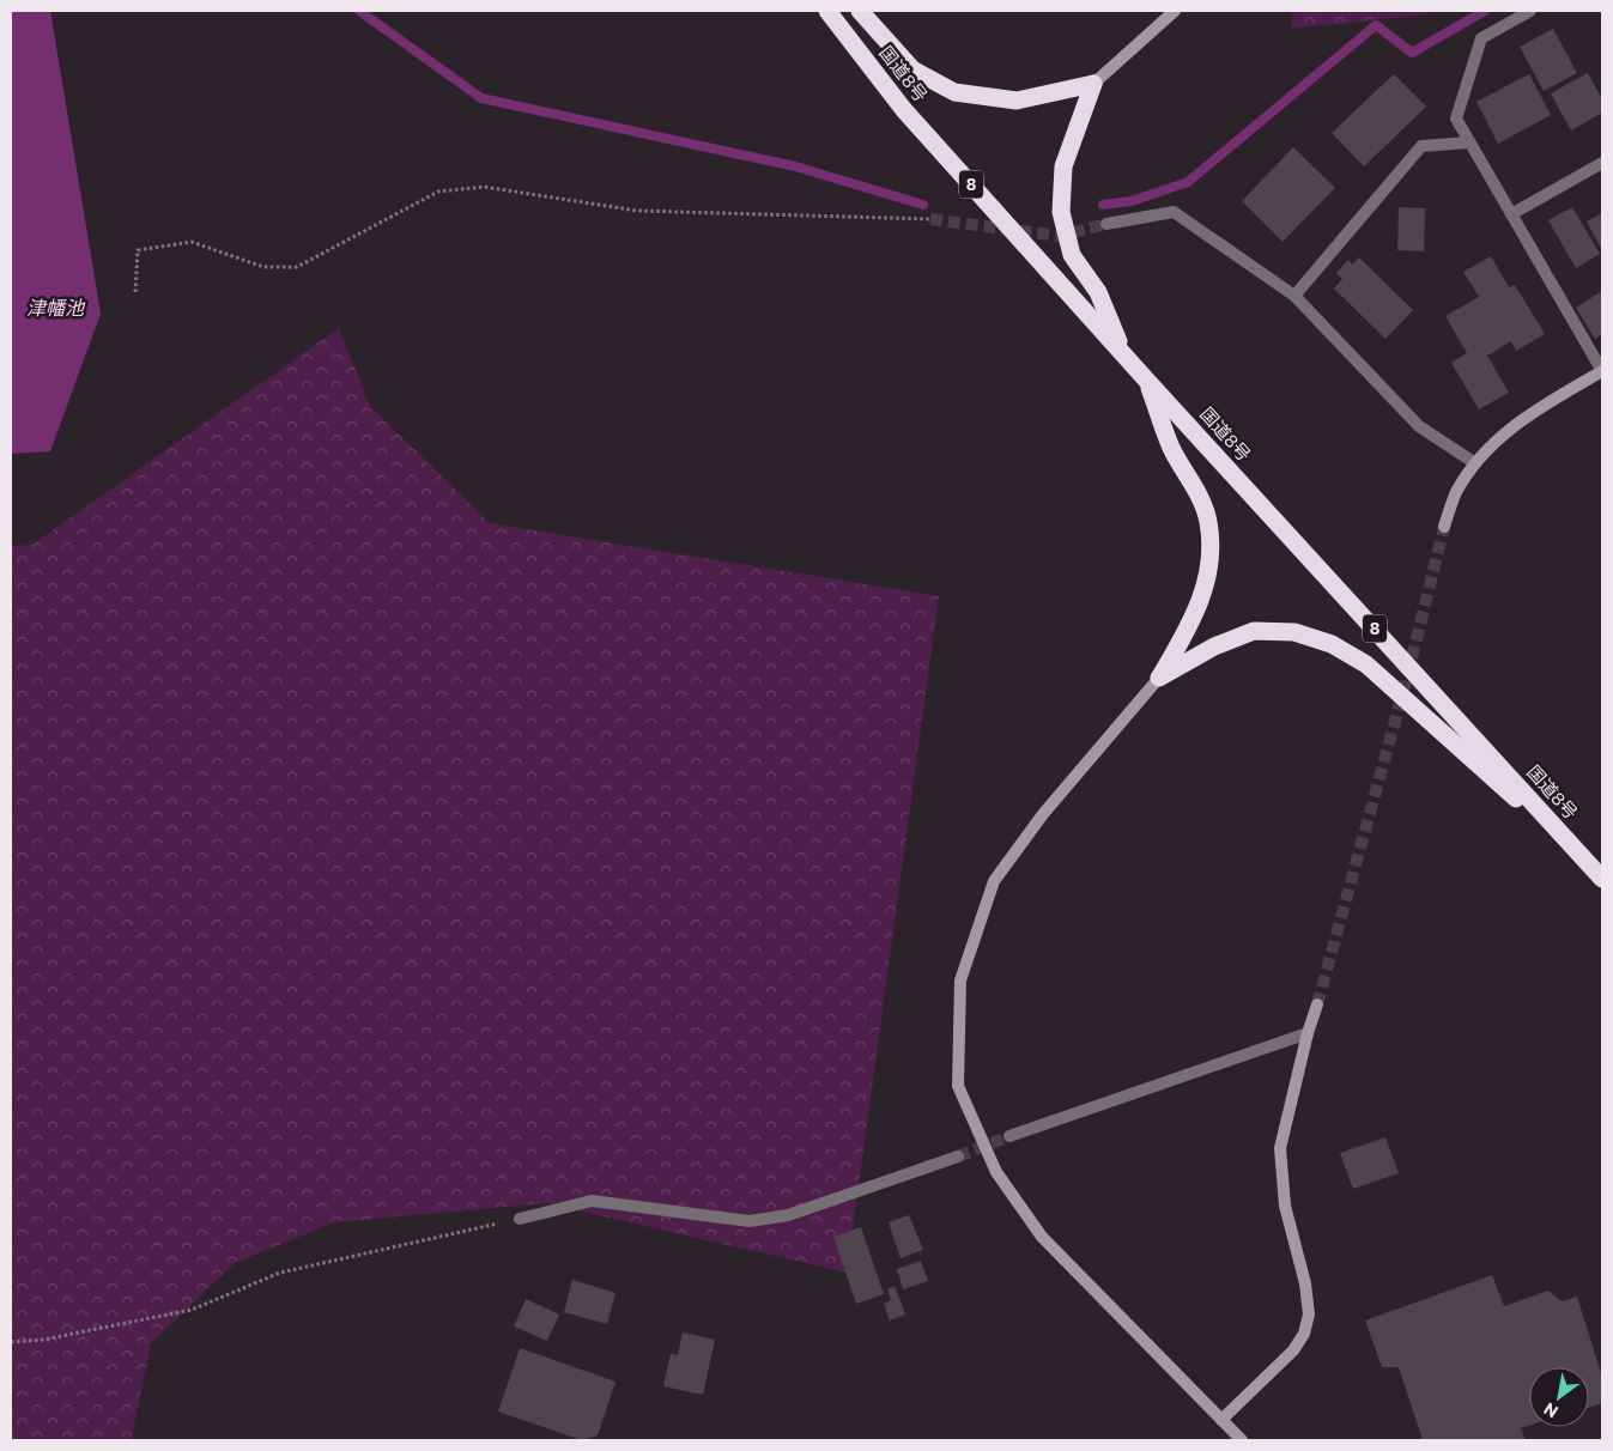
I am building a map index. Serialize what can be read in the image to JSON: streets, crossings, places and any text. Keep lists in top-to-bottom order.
{
  "streets": {
    "highway": ["国道8号", "8"]
  },
  "water": ["津幡池"],
  "north": "bottom left"
}
